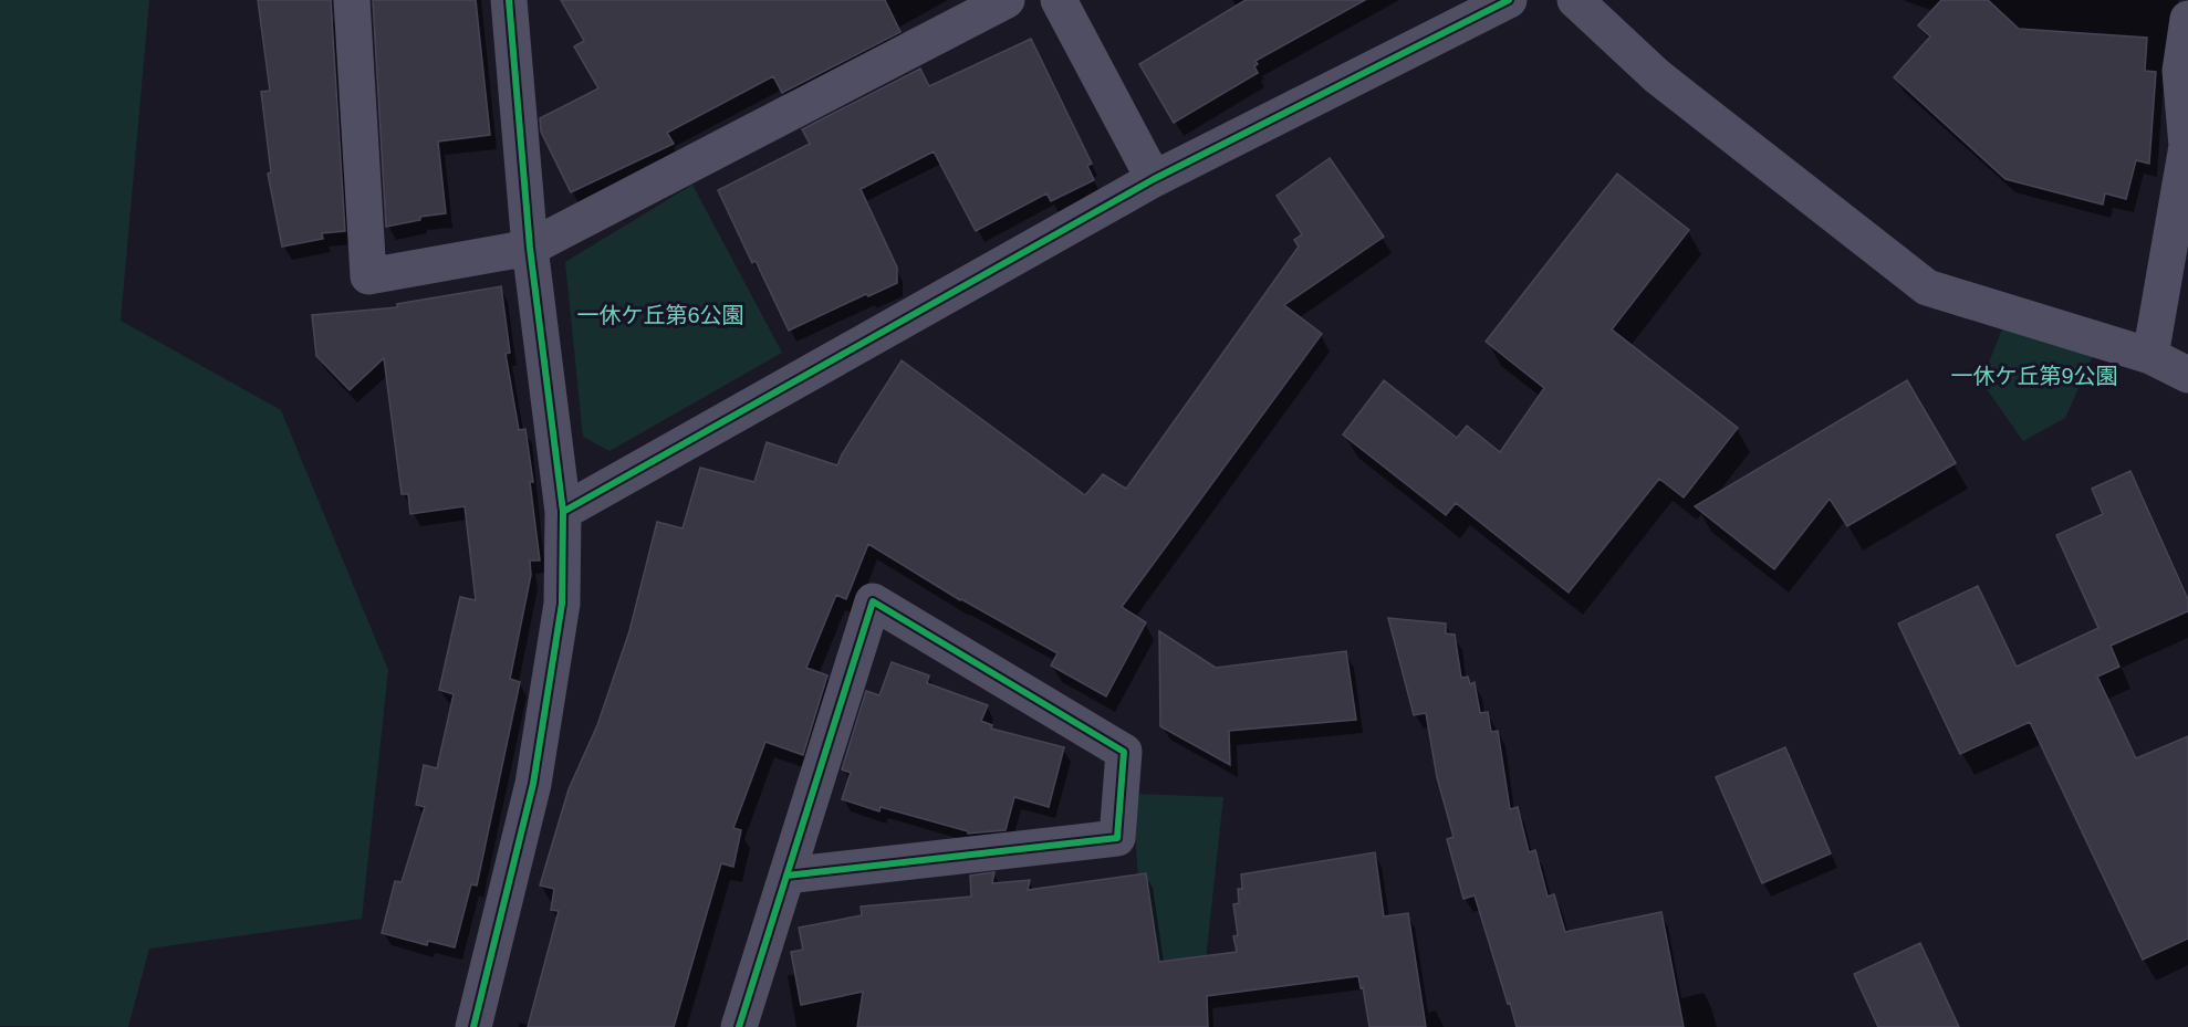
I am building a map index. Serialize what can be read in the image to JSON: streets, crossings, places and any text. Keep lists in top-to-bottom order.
{
  "parks": ["一休ケ丘第6公園", "一休ケ丘第9公園"]
}
